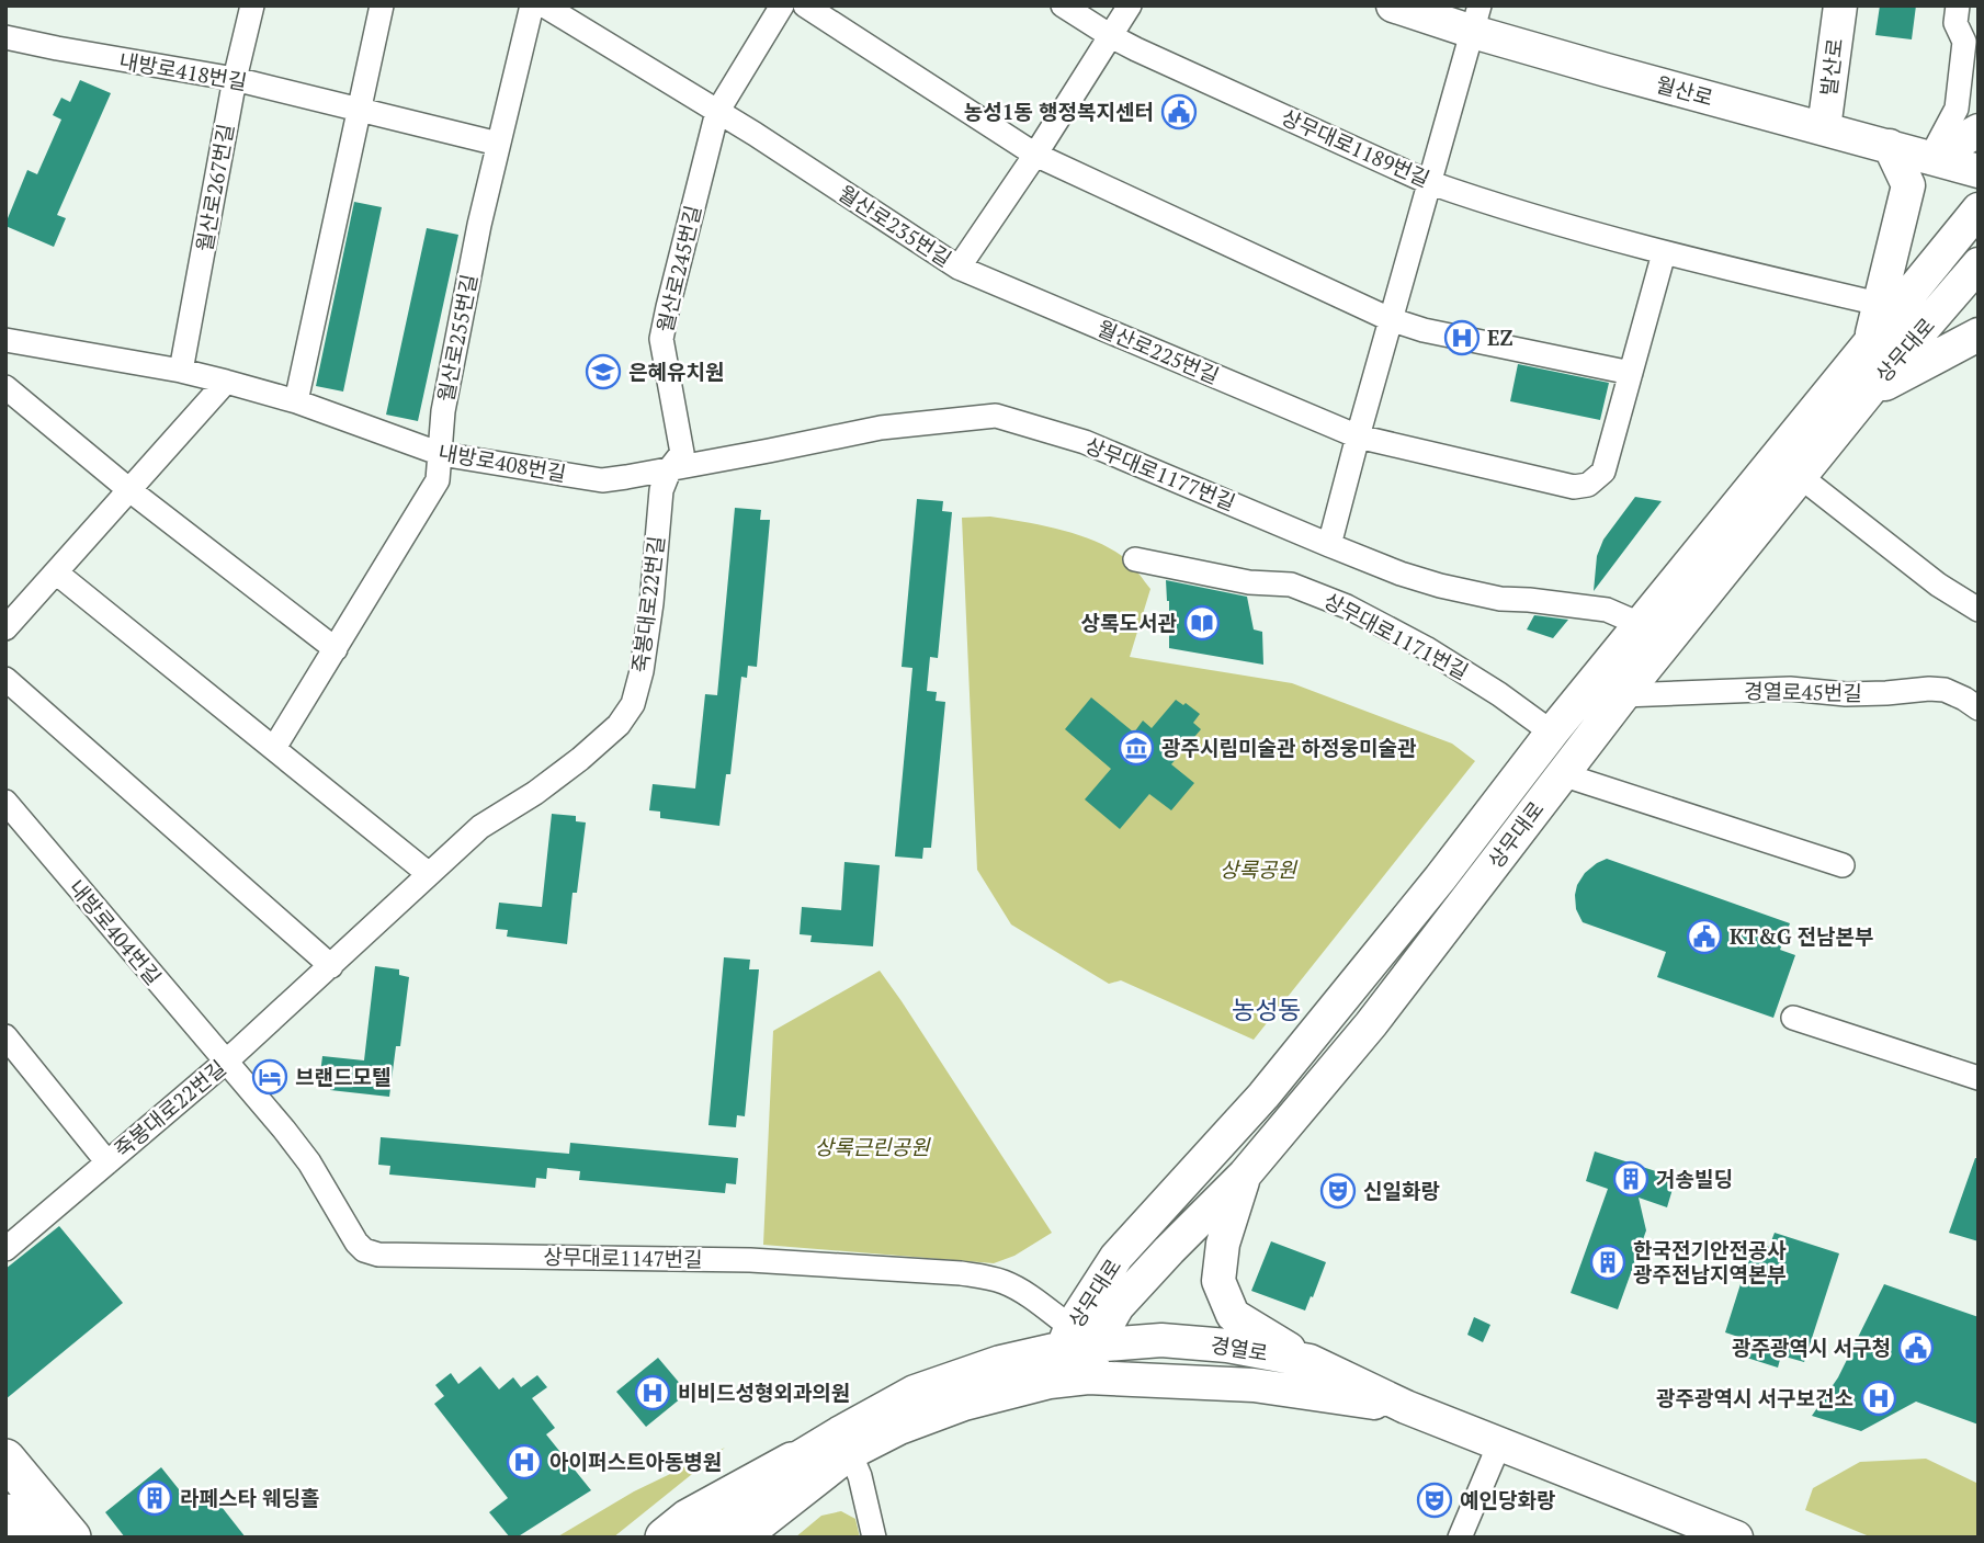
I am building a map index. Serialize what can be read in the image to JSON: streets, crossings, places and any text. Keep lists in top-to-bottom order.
{
  "streets": {
    "street": [
      "발산로",
      "내방로418번길",
      "월산로",
      "상무대로1189번길",
      "월산로267번길",
      "월산로235번길",
      "월산로245번길",
      "월산로255번길",
      "상무대로",
      "월산로225번길",
      "내방로408번길",
      "상무대로1177번길",
      "죽봉대로22번길",
      "상무대로1171번길",
      "경열로45번길",
      "내방로404번길",
      "상무대로1147번길",
      "경열로"
    ]
  },
  "crossings": [
    ["발산로", "월산로"],
    ["내방로418번길", "월산로267번길"],
    ["내방로418번길", "월산로255번길"],
    ["상무대로1189번길", "월산로235번길"],
    ["월산로267번길", "내방로408번길"],
    ["월산로235번길", "월산로245번길"],
    ["월산로235번길", "월산로225번길"],
    ["월산로245번길", "내방로408번길"],
    ["월산로245번길", "상무대로1177번길"],
    ["월산로245번길", "죽봉대로22번길"],
    ["월산로255번길", "내방로408번길"],
    ["상무대로", "상무대로1177번길"],
    ["상무대로", "상무대로1171번길"],
    ["상무대로", "경열로45번길"],
    ["상무대로", "상무대로1147번길"],
    ["상무대로", "경열로"],
    ["내방로408번길", "상무대로1177번길"],
    ["내방로408번길", "죽봉대로22번길"],
    ["상무대로1177번길", "죽봉대로22번길"],
    ["죽봉대로22번길", "내방로404번길"],
    ["죽봉대로22번길", "상무대로1147번길"],
    ["내방로404번길", "상무대로1147번길"],
    ["상무대로1147번길", "경열로"]
  ],
  "districts": ["농성동"],
  "parks": ["상록공원", "상록근린공원"],
  "places": {
    "public building": ["농성1동 행정복지센터", "KT&G 전남본부", "광주광역시 서구청"],
    "hospital": [
      "EZ",
      "비비드성형외과의원",
      "광주광역시 서구보건소",
      "아이퍼스트아동병원"
    ],
    "school or university": ["은혜유치원"],
    "library": ["상록도서관"],
    "museum": ["광주시립미술관 하정웅미술관"],
    "hotel": ["브랜드모텔"],
    "building": ["거송빌딩", "한국전기안전공사 광주전남지역본부", "라페스타 웨딩홀"],
    "theatre": ["신일화랑", "예인당화랑"]
  }
}
